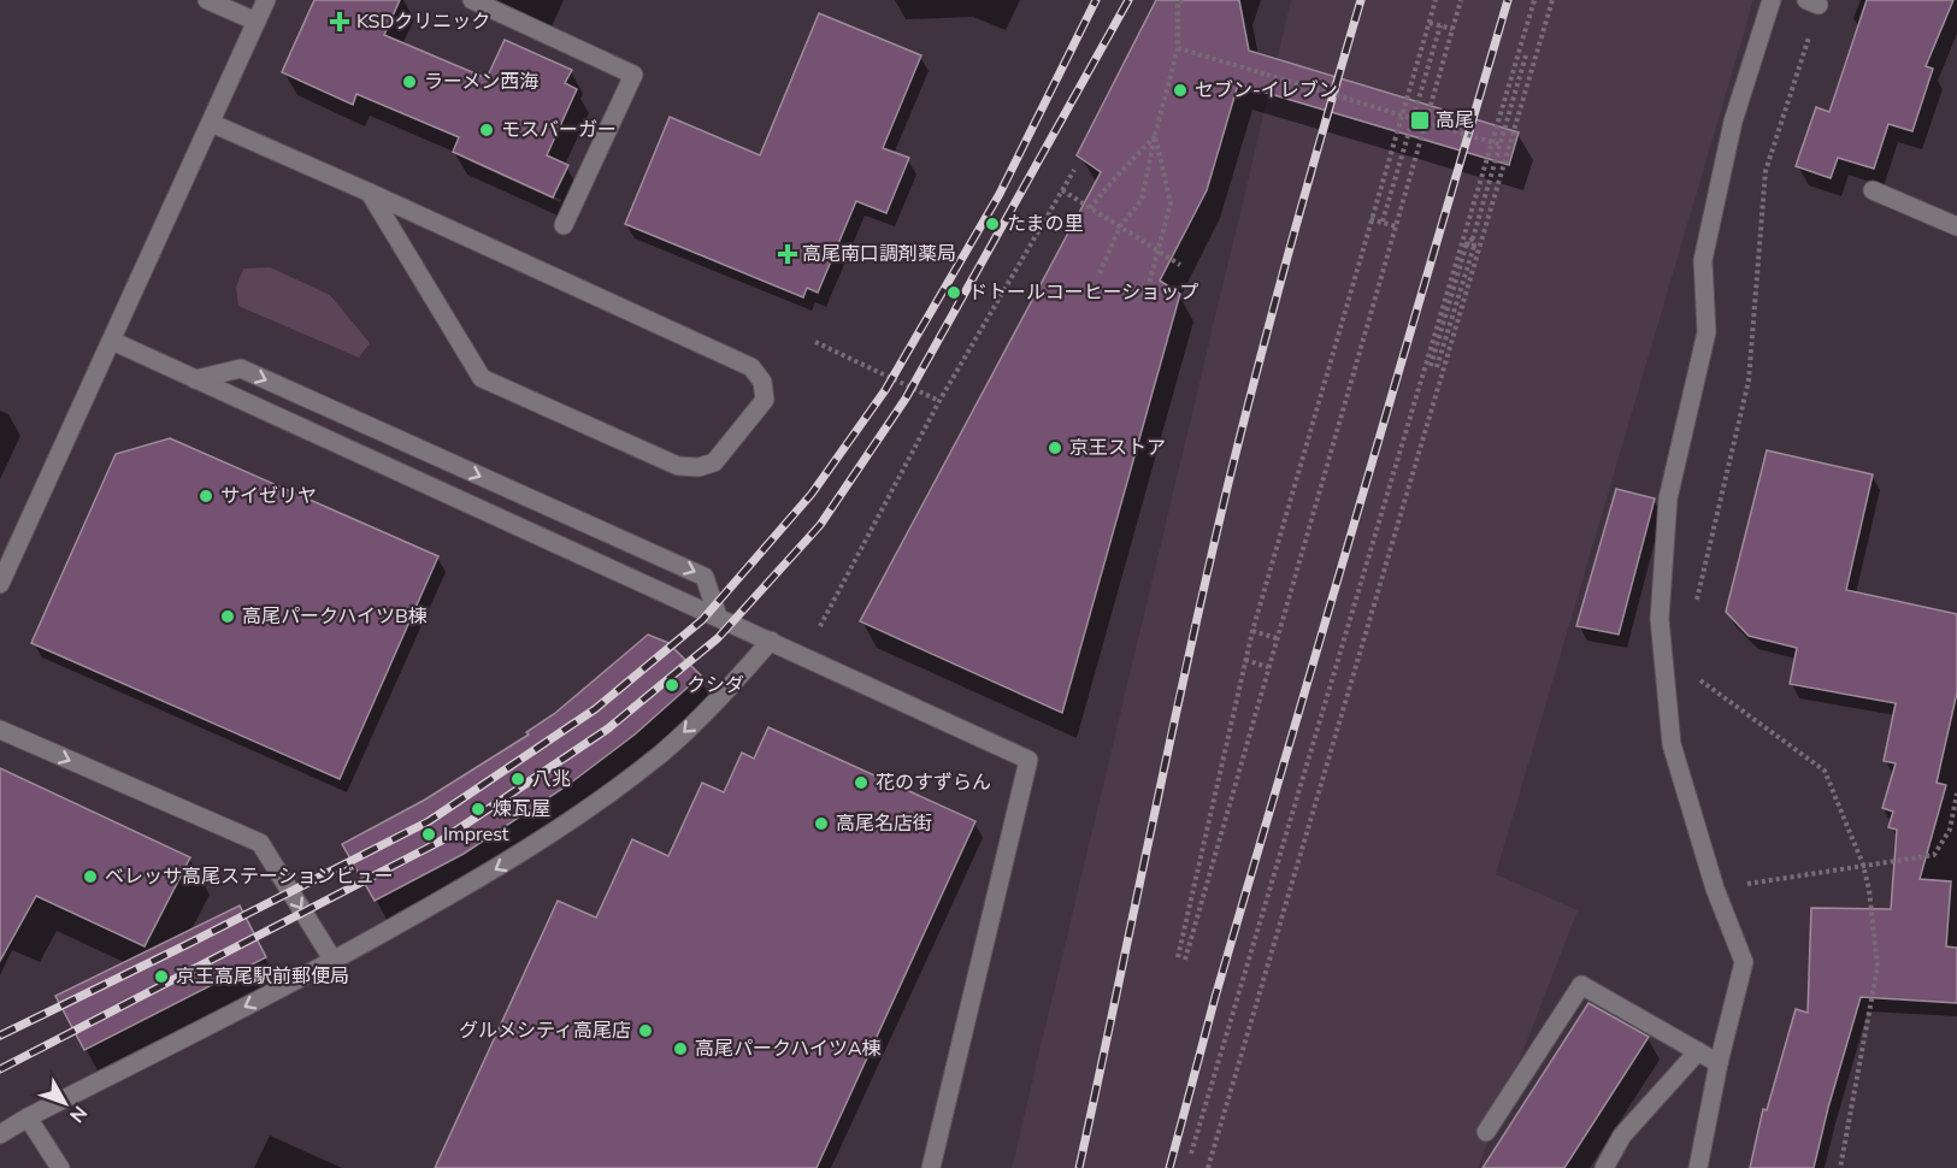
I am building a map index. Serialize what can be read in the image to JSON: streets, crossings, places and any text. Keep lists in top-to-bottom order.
{
  "places": {
    "health": ["KSDクリニック", "高尾南口調剤薬局"],
    "other": [
      "ラーメン西海",
      "セブン-イレブン",
      "モスバーガー",
      "たまの里",
      "ドトールコーヒーショップ",
      "京王ストア",
      "サイゼリヤ",
      "高尾パークハイツB棟",
      "クシダ",
      "八兆",
      "花のすずらん",
      "煉瓦屋",
      "高尾名店街",
      "Imprest",
      "ベレッサ高尾ステーションビュー",
      "京王高尾駅前郵便局",
      "グルメシティ高尾店",
      "高尾パークハイツA棟"
    ],
    "transit": ["高尾"]
  },
  "north": "bottom right"
}
